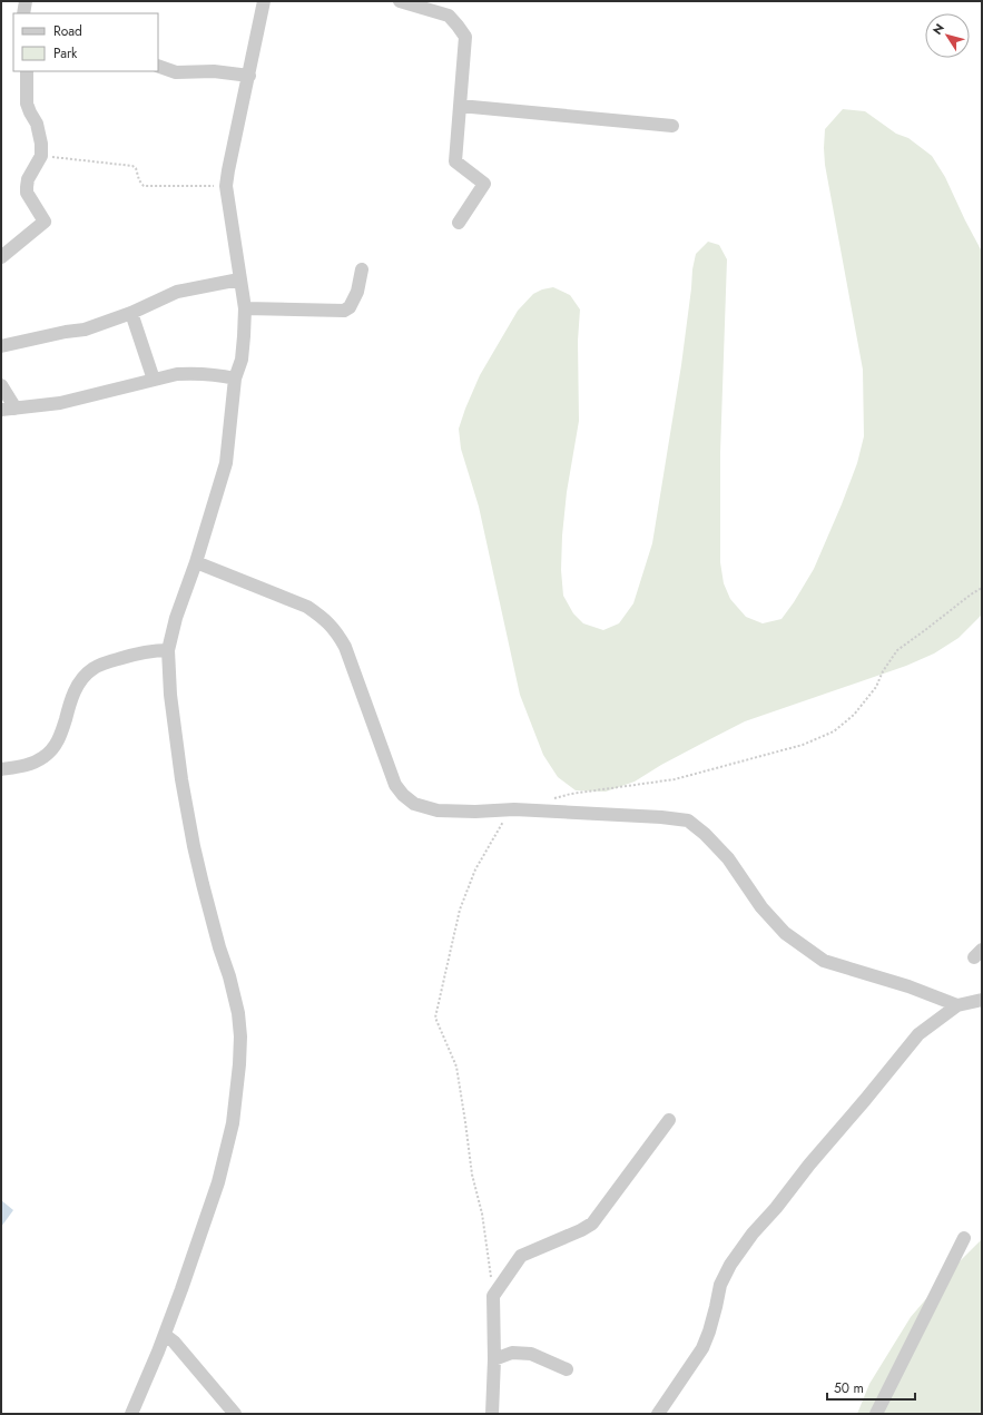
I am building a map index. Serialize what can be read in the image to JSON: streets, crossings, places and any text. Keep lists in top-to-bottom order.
{
  "legend": ["Road", "Park"],
  "scale_bar": "50 m",
  "north": "top left"
}
